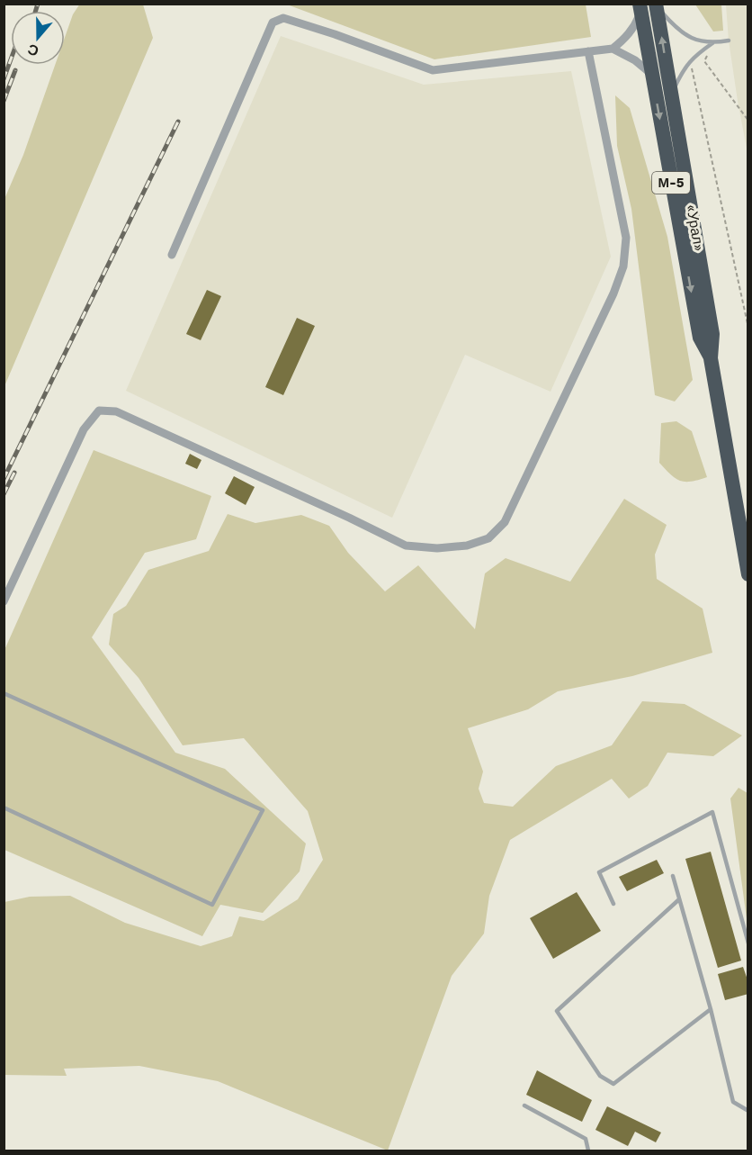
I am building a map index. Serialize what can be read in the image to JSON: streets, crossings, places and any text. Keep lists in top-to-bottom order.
{
  "streets": {
    "highway": ["М-5", "«Урал»"]
  },
  "north": "bottom"
}
